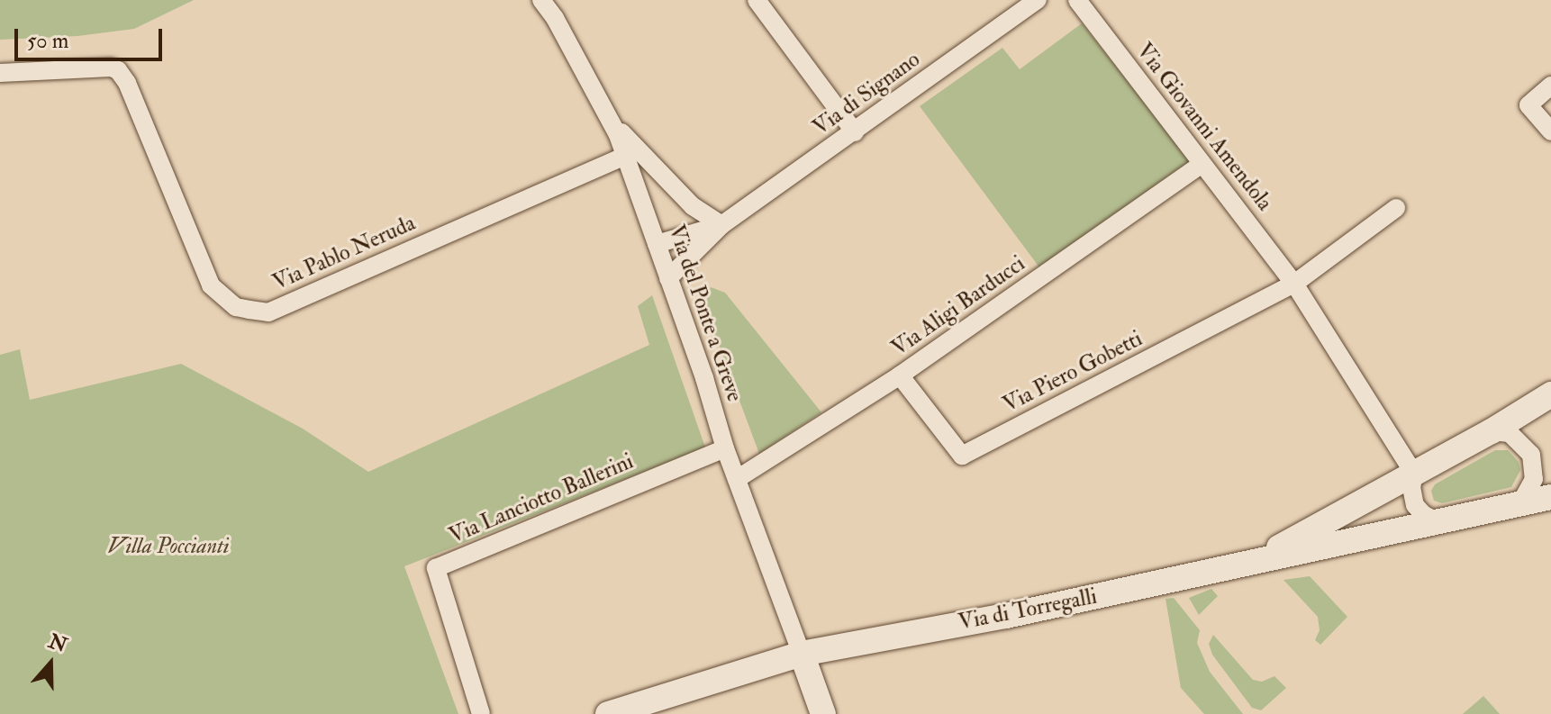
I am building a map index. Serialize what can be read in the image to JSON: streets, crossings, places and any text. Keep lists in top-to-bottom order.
{
  "streets": {
    "main road": ["Via di Torregalli"],
    "street": [
      "Via di Signano",
      "Via Giovanni Amendola",
      "Via Pablo Neruda",
      "Via Aligi Barducci",
      "Via del Ponte a Greve",
      "Via Piero Gobetti",
      "Via Lanciotto Ballerini"
    ]
  },
  "crossings": [
    ["Via Giovanni Amendola", "Via Aligi Barducci"],
    ["Via Giovanni Amendola", "Via Piero Gobetti"],
    ["Via Giovanni Amendola", "Via di Torregalli"],
    ["Via Pablo Neruda", "Via del Ponte a Greve"],
    ["Via Aligi Barducci", "Via del Ponte a Greve"],
    ["Via Aligi Barducci", "Via Piero Gobetti"],
    ["Via del Ponte a Greve", "Via Lanciotto Ballerini"],
    ["Via del Ponte a Greve", "Via di Torregalli"]
  ],
  "parks": ["Villa Poccianti"],
  "scale_bar": "50 m",
  "north": "top"
}
